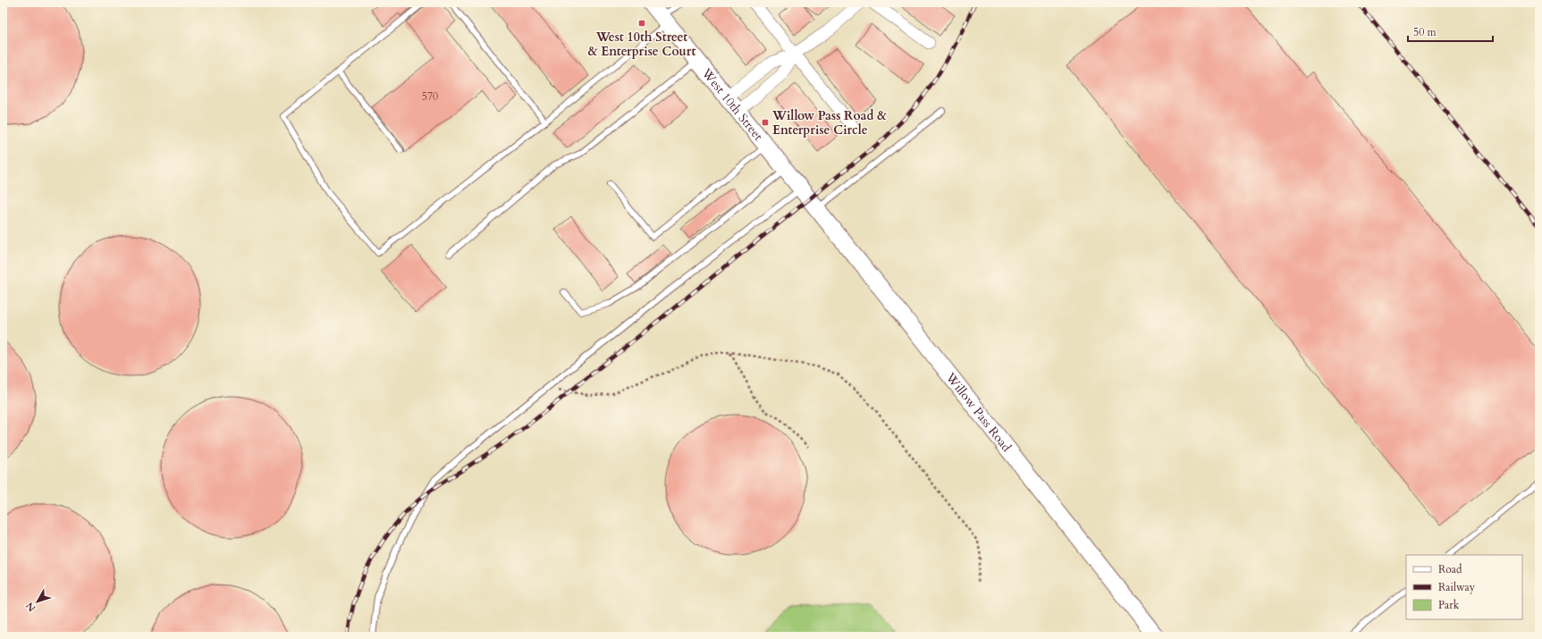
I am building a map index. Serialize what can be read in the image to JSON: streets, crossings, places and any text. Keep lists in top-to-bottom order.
{
  "streets": {
    "main road": ["West 10th Street", "Willow Pass Road"]
  },
  "crossings": [
    ["West 10th Street", "Willow Pass Road"]
  ],
  "places": {
    "transit": ["West 10th Street & Enterprise Court", "Willow Pass Road & Enterprise Circle"]
  },
  "house_numbers": ["570"],
  "legend": ["Road", "Railway", "Park"],
  "scale_bar": "50 m",
  "north": "bottom left"
}
